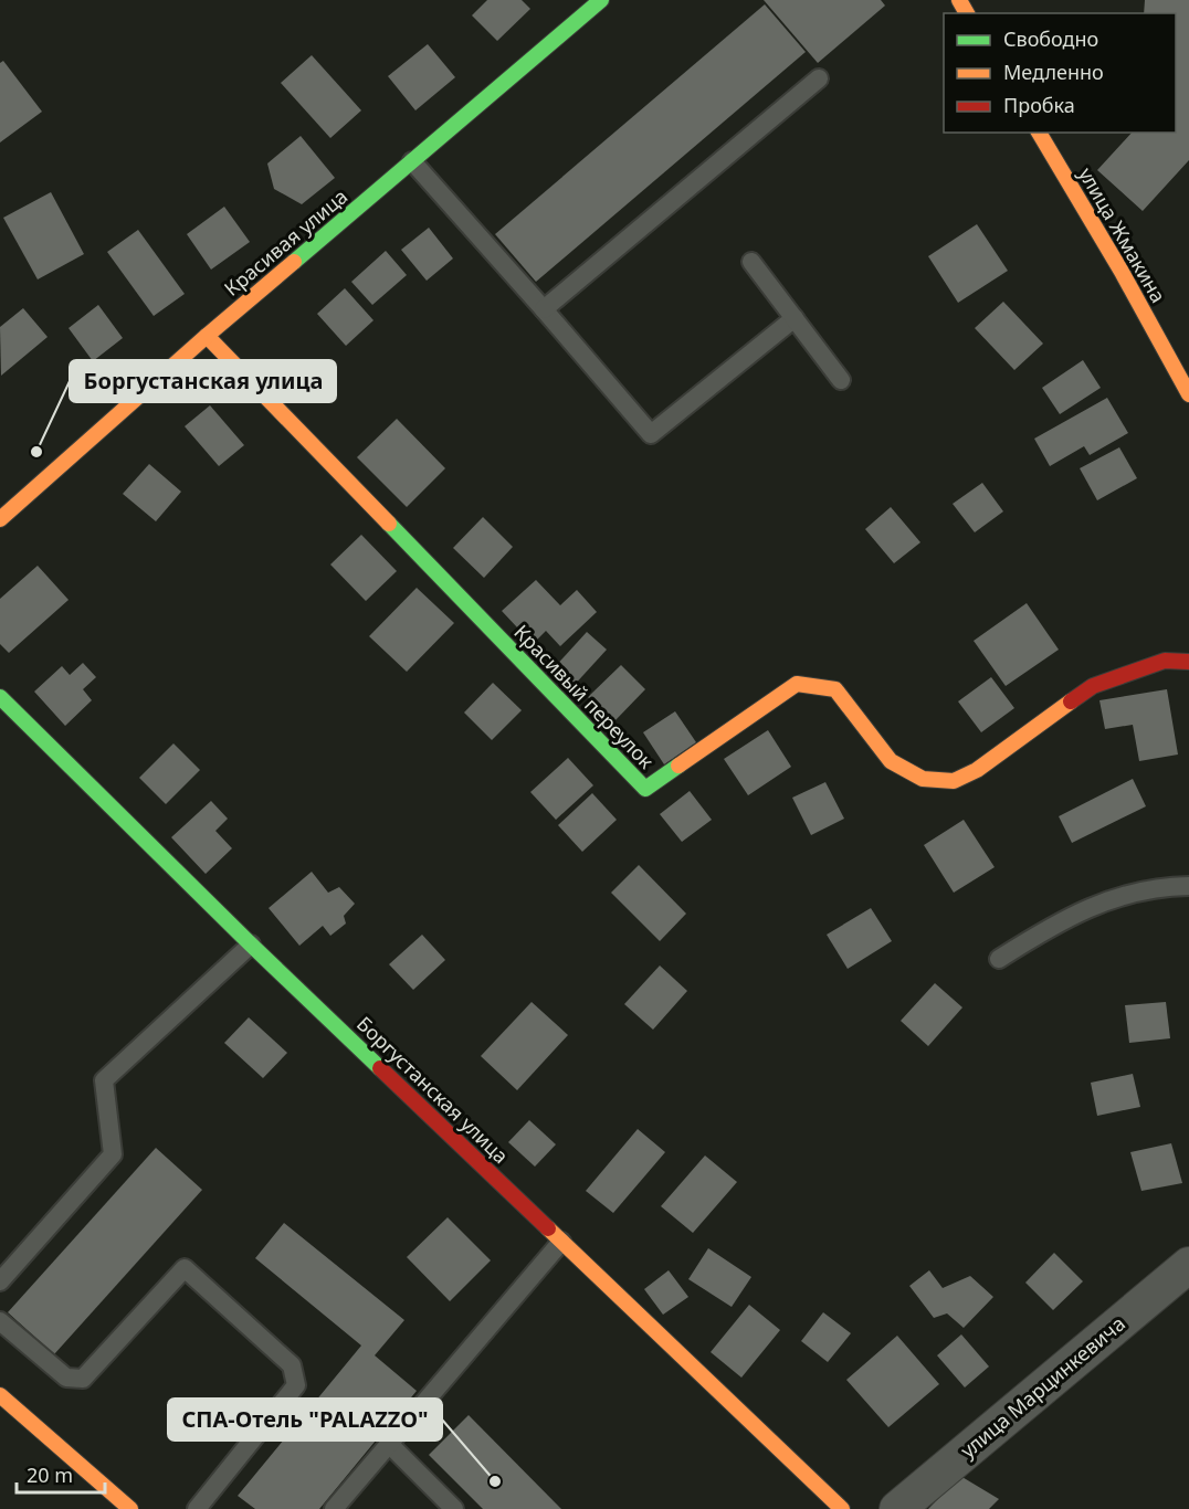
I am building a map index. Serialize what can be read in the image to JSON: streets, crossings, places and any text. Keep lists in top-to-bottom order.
{
  "streets": {
    "street": [
      "улица Жмакина",
      "Красивая улица",
      "Красивый переулок",
      "Боргустанская улица",
      "улица Марцинкевича"
    ]
  },
  "crossings": [
    ["Красивая улица", "Красивый переулок"]
  ],
  "places": ["Боргустанская улица", "СПА-Отель \"PALAZZO\""],
  "legend": ["Свободно", "Медленно", "Пробка"],
  "scale_bar": "20 m"
}
